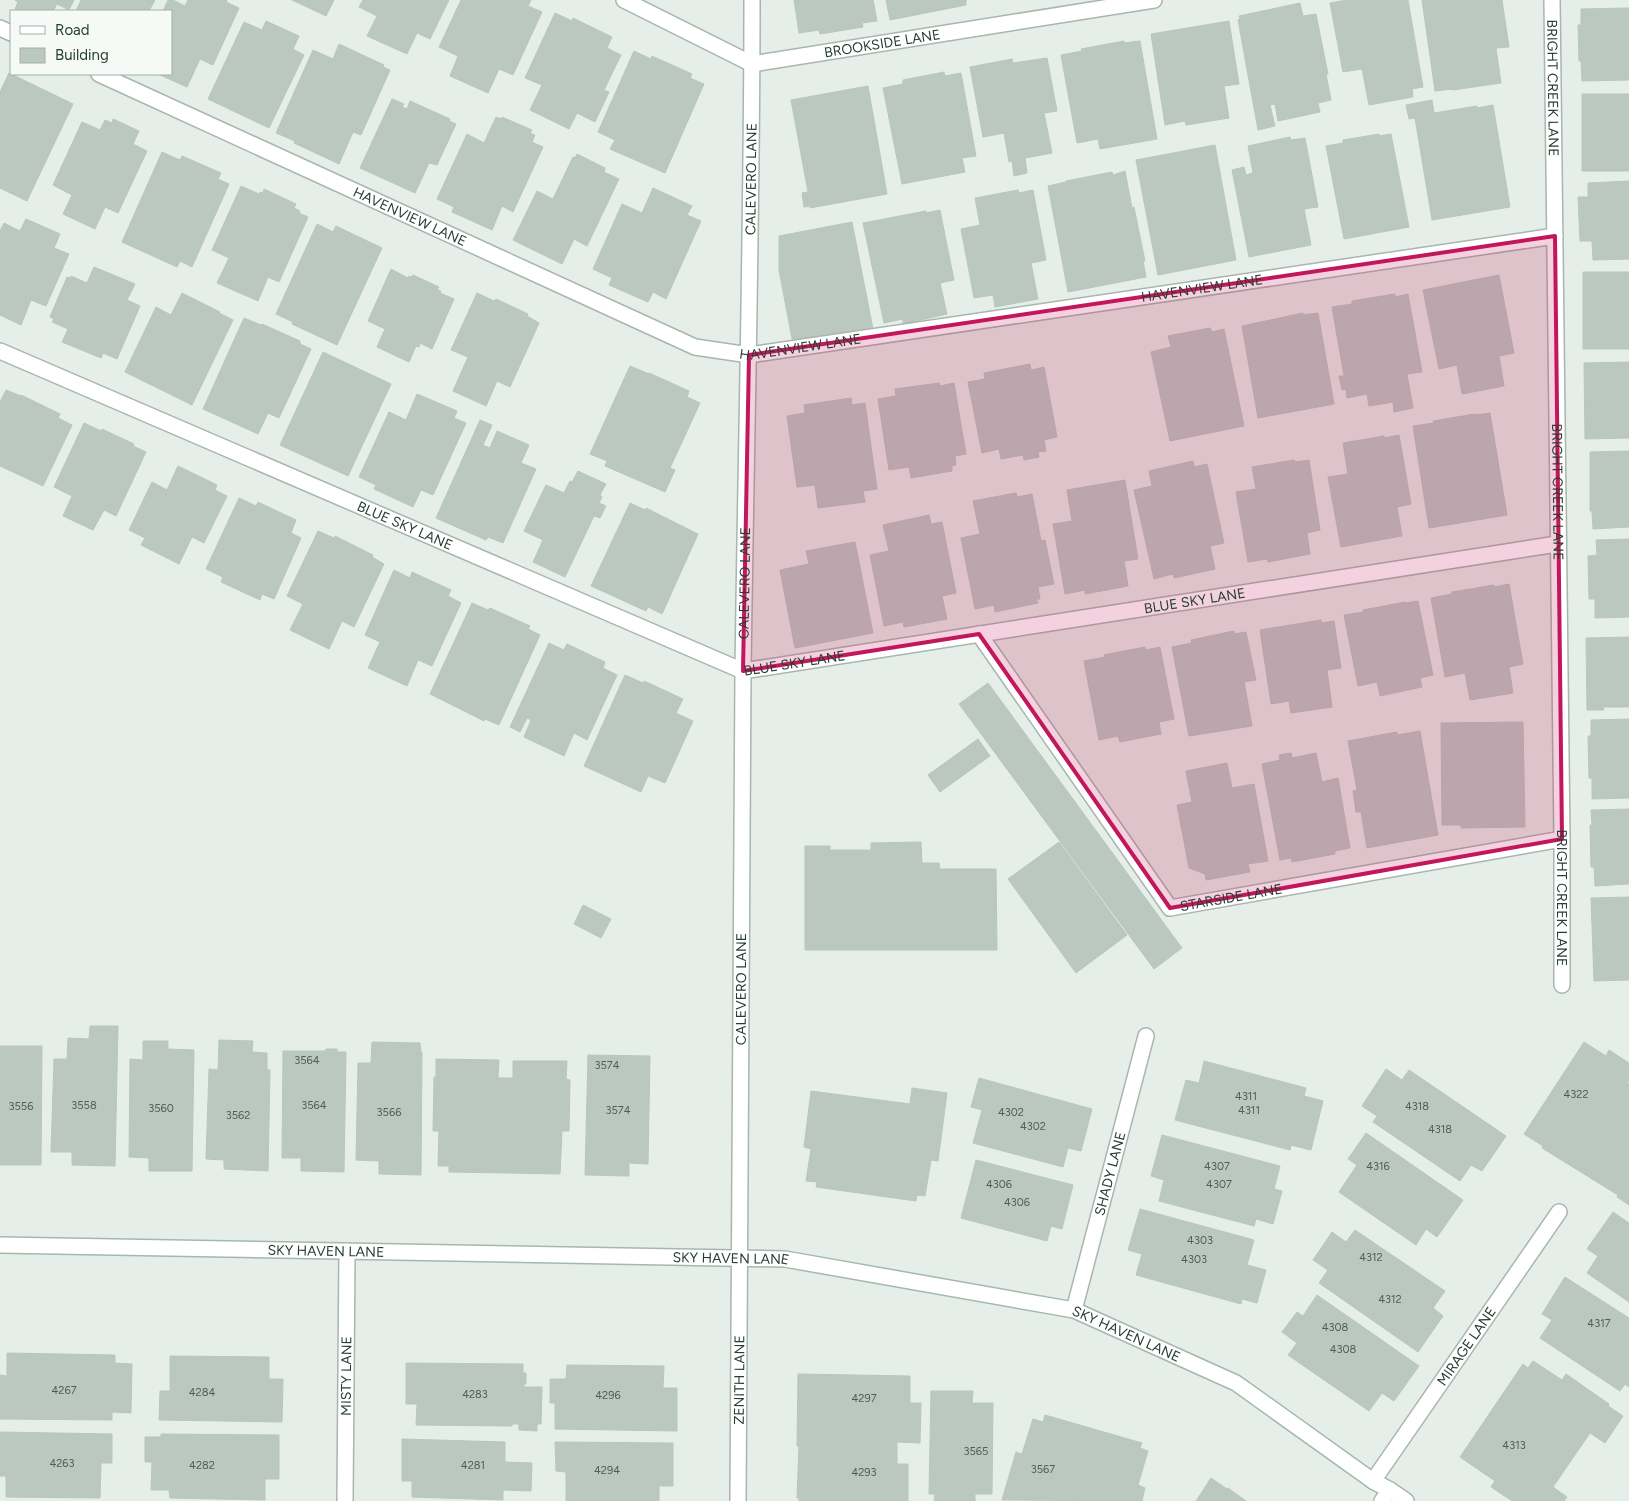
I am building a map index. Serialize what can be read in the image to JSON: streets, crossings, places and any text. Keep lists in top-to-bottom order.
{
  "streets": {
    "street": [
      "BROOKSIDE LANE",
      "BRIGHT CREEK LANE",
      "CALEVERO LANE",
      "HAVENVIEW LANE",
      "BLUE SKY LANE",
      "STARSIDE LANE",
      "SHADY LANE",
      "SKY HAVEN LANE",
      "MIRAGE LANE",
      "MISTY LANE",
      "ZENITH LANE"
    ]
  },
  "crossings": [
    ["BROOKSIDE LANE", "CALEVERO LANE"],
    ["BRIGHT CREEK LANE", "HAVENVIEW LANE"],
    ["BRIGHT CREEK LANE", "BLUE SKY LANE"],
    ["BRIGHT CREEK LANE", "STARSIDE LANE"],
    ["CALEVERO LANE", "HAVENVIEW LANE"],
    ["CALEVERO LANE", "BLUE SKY LANE"],
    ["CALEVERO LANE", "SKY HAVEN LANE"],
    ["CALEVERO LANE", "ZENITH LANE"],
    ["BLUE SKY LANE", "STARSIDE LANE"],
    ["SHADY LANE", "SKY HAVEN LANE"],
    ["SKY HAVEN LANE", "MIRAGE LANE"],
    ["SKY HAVEN LANE", "MISTY LANE"],
    ["SKY HAVEN LANE", "ZENITH LANE"]
  ],
  "house_numbers": [
    "3564",
    "3574",
    "4322",
    "4311",
    "3558",
    "3564",
    "3556",
    "4318",
    "3560",
    "3574",
    "4311",
    "3566",
    "4302",
    "3562",
    "4302",
    "4318",
    "4307",
    "4316",
    "4306",
    "4307",
    "4306",
    "4303",
    "4312",
    "4303",
    "4312",
    "4317",
    "4308",
    "4308",
    "4267",
    "4284",
    "4283",
    "4296",
    "4297",
    "4313",
    "3565",
    "4263",
    "4282",
    "4281",
    "3567",
    "4294",
    "4293"
  ],
  "legend": ["Road", "Building"]
}
